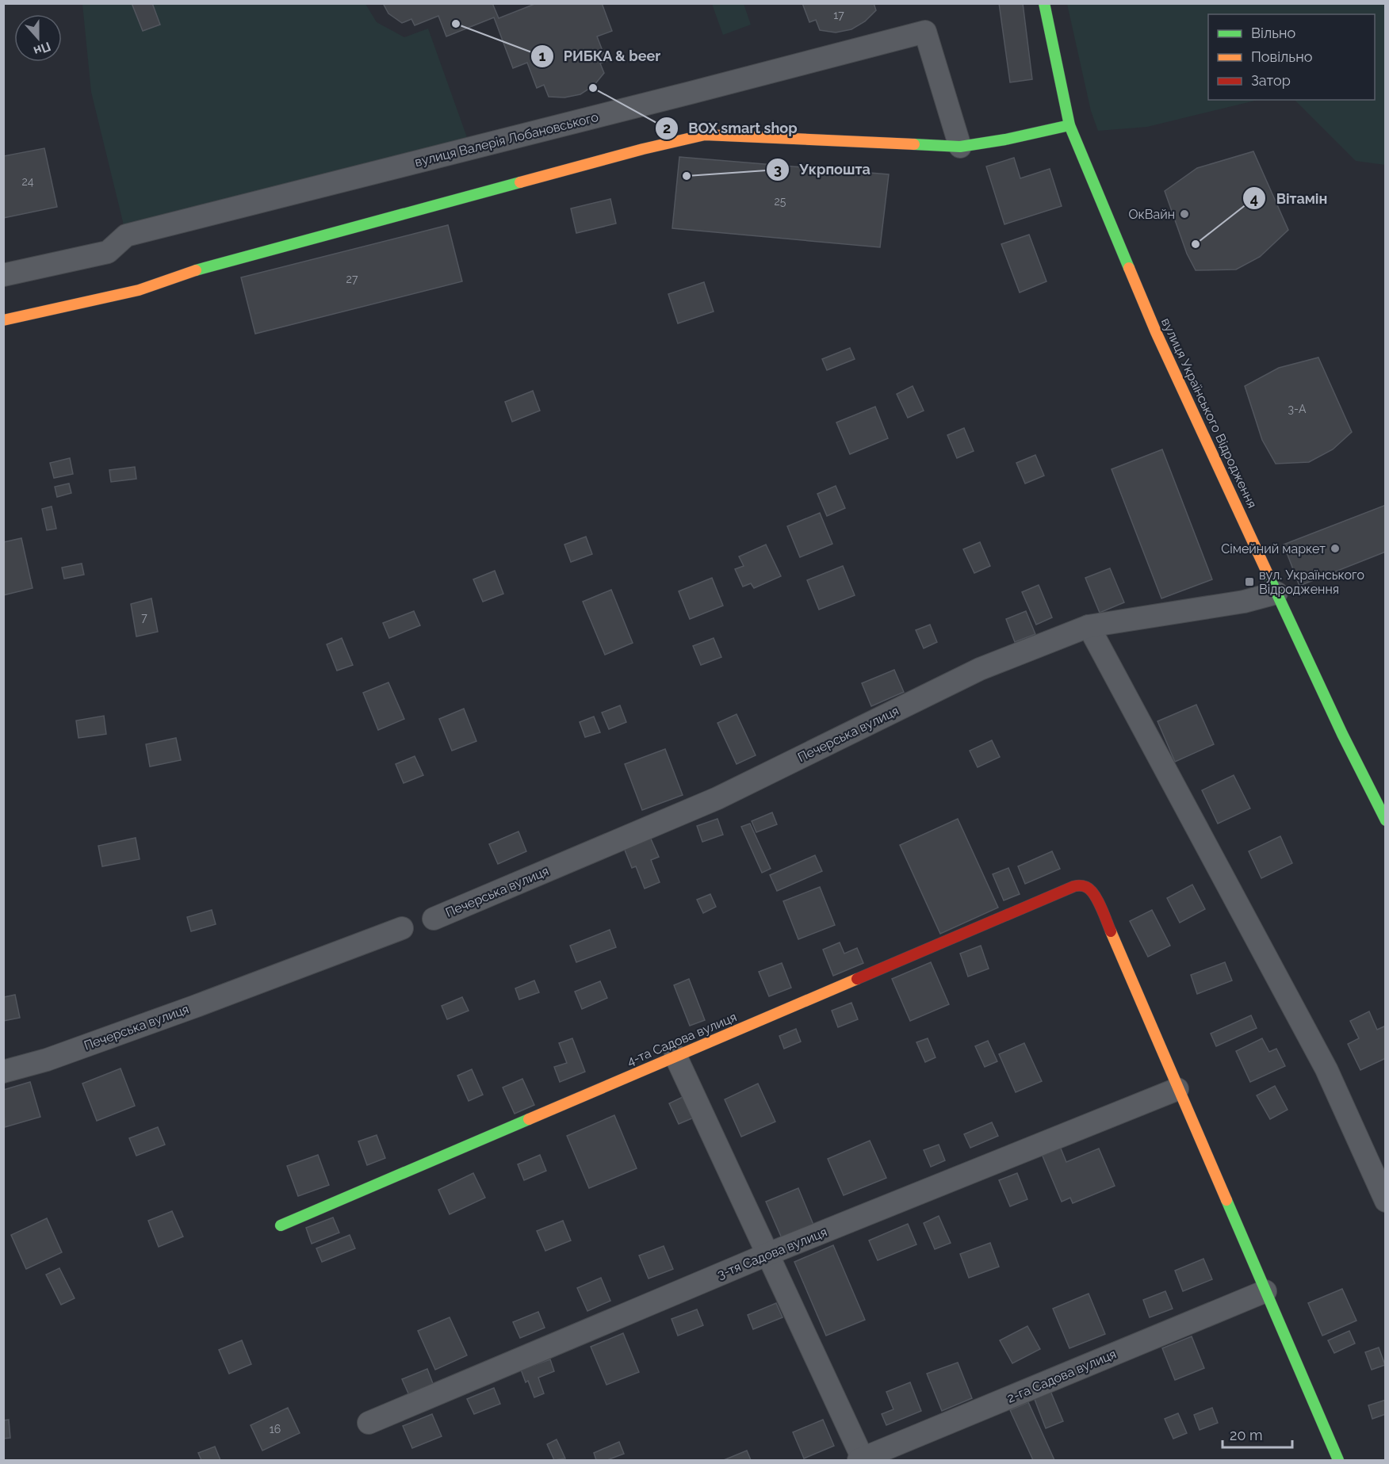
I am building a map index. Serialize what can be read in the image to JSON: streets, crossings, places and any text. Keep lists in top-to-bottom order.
{
  "streets": {
    "street": [
      "вулиця Валерія Лобановського",
      "вулиця Українського Відродження",
      "Печерська вулиця",
      "4-та Садова вулиця",
      "3-тя Садова вулиця",
      "2-га Садова вулиця"
    ]
  },
  "crossings": [
    ["вулиця Українського Відродження", "Печерська вулиця"],
    ["4-та Садова вулиця", "3-тя Садова вулиця"]
  ],
  "places": {
    "other": [
      "РИБКА & beer",
      "BOX smart shop",
      "Укрпошта",
      "ОкВайн",
      "Вітамін",
      "Сімейний маркет"
    ],
    "transit": ["вул. Українського Відродження"]
  },
  "house_numbers": [
    "17",
    "24",
    "25",
    "27",
    "3-А",
    "7",
    "16"
  ],
  "legend": ["Вільно", "Повільно", "Затор"],
  "scale_bar": "20 m",
  "north": "bottom"
}
